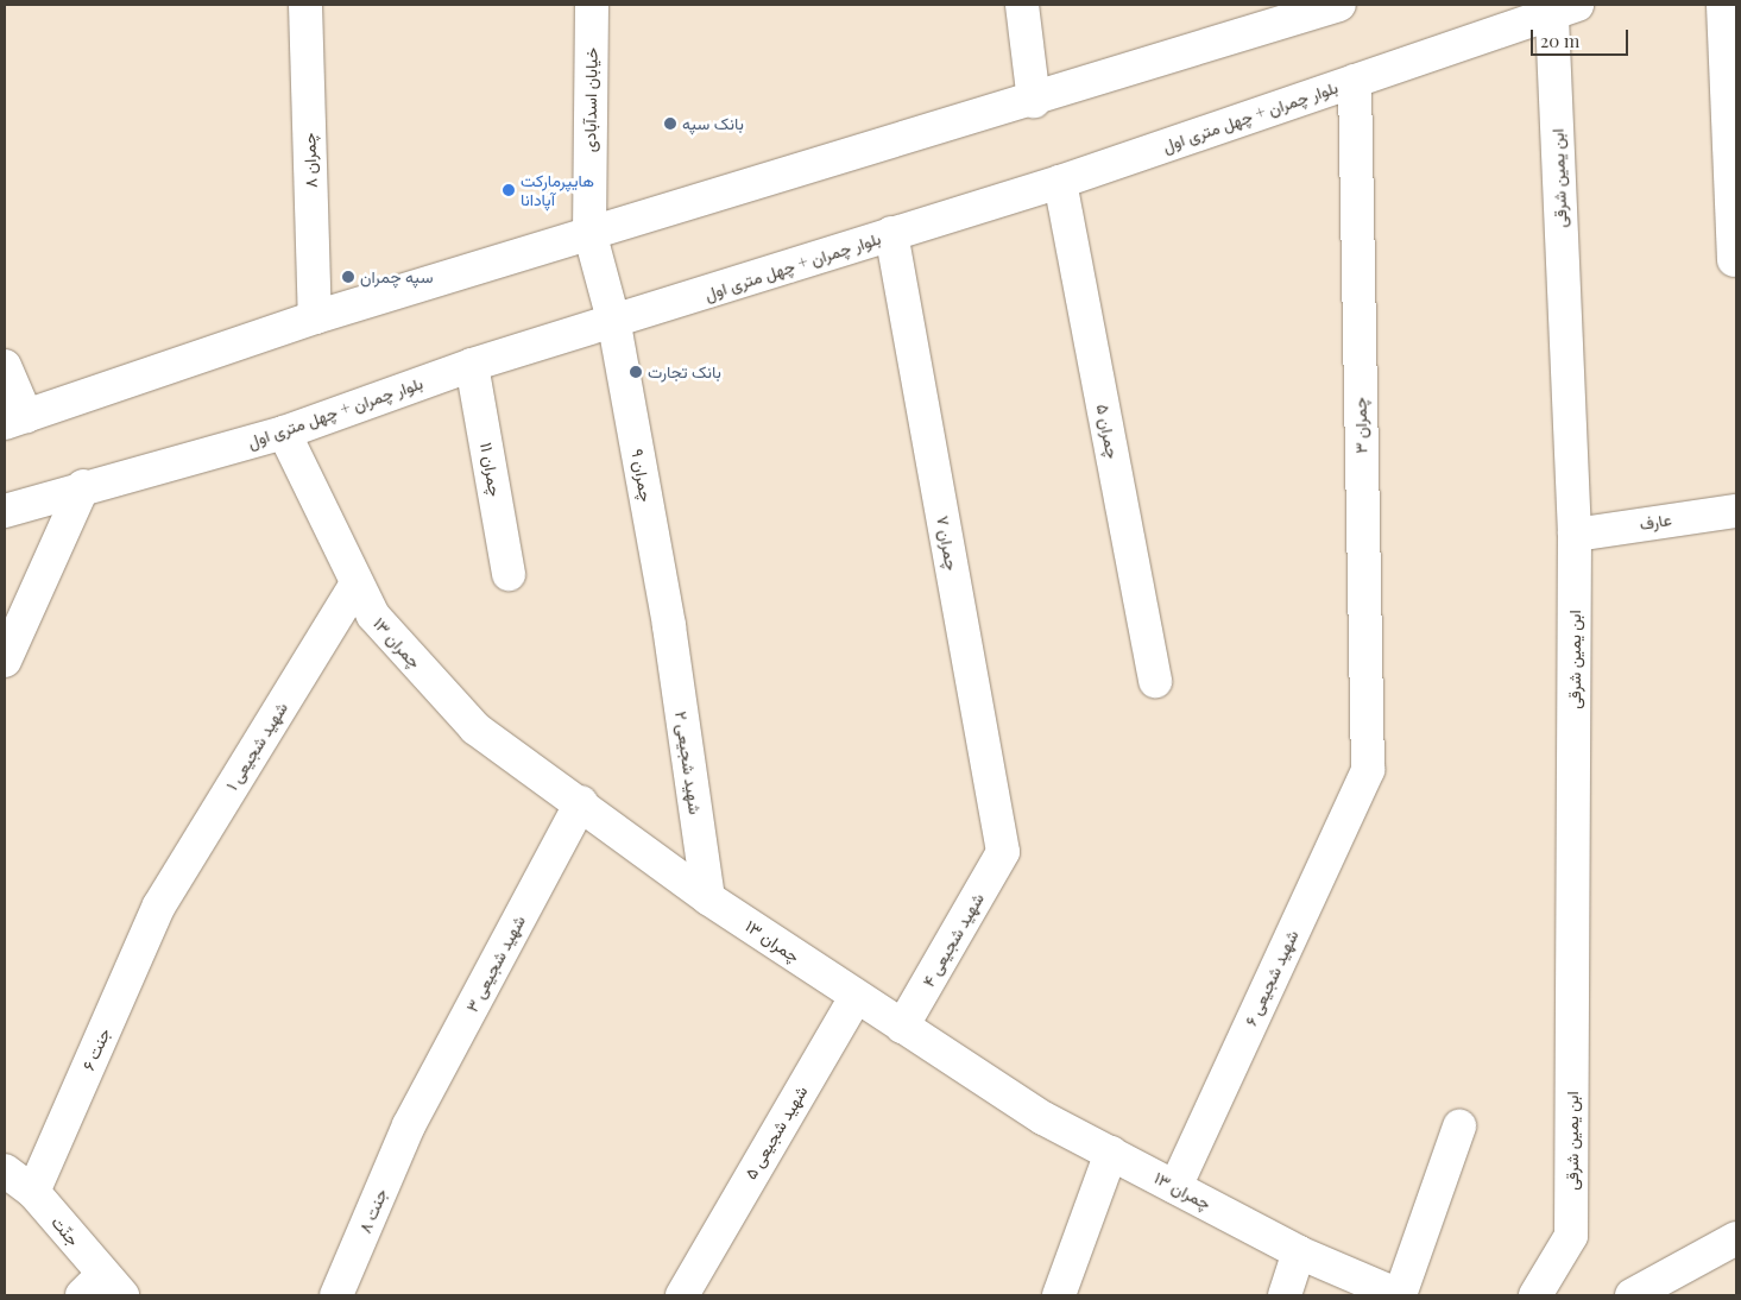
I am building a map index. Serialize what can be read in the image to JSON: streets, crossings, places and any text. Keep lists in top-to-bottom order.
{
  "streets": {
    "street": [
      "خیابان اسدآبادی",
      "بلوار چمران + چهل متری اول",
      "چمران ۸",
      "ابن یمین شرقی",
      "چمران ۳",
      "چمران ۵",
      "چمران ۱۱",
      "چمران ۹",
      "عارف",
      "چمران ۷",
      "چمران ۱۳",
      "شهید شجیعی ۱",
      "شهید شجیعی ۲",
      "شهید شجیعی ۴",
      "شهید شجیعی ۳",
      "شهید شجیعی ۶",
      "جنت ۶",
      "شهید شجیعی ۵",
      "جنت ۸",
      "جنّت"
    ]
  },
  "crossings": [
    ["خیابان اسدآبادی", "بلوار چمران + چهل متری اول"],
    ["خیابان اسدآبادی", "چمران ۹"],
    ["بلوار چمران + چهل متری اول", "ابن یمین شرقی"],
    ["بلوار چمران + چهل متری اول", "چمران ۳"],
    ["بلوار چمران + چهل متری اول", "چمران ۵"],
    ["بلوار چمران + چهل متری اول", "چمران ۱۱"],
    ["بلوار چمران + چهل متری اول", "چمران ۹"],
    ["بلوار چمران + چهل متری اول", "چمران ۷"],
    ["بلوار چمران + چهل متری اول", "چمران ۱۳"],
    ["ابن یمین شرقی", "عارف"],
    ["چمران ۳", "شهید شجیعی ۶"],
    ["چمران ۹", "شهید شجیعی ۲"],
    ["چمران ۷", "شهید شجیعی ۴"],
    ["چمران ۱۳", "شهید شجیعی ۱"],
    ["چمران ۱۳", "شهید شجیعی ۲"],
    ["چمران ۱۳", "شهید شجیعی ۴"],
    ["چمران ۱۳", "شهید شجیعی ۳"],
    ["چمران ۱۳", "شهید شجیعی ۶"],
    ["چمران ۱۳", "شهید شجیعی ۵"],
    ["شهید شجیعی ۱", "جنت ۶"],
    ["شهید شجیعی ۳", "جنت ۸"],
    ["جنت ۶", "جنّت"]
  ],
  "places": [
    "بانک سپه",
    "هایپرمارکت آپادانا",
    "سپه چمران",
    "بانک تجارت"
  ],
  "scale_bar": "20 m"
}
